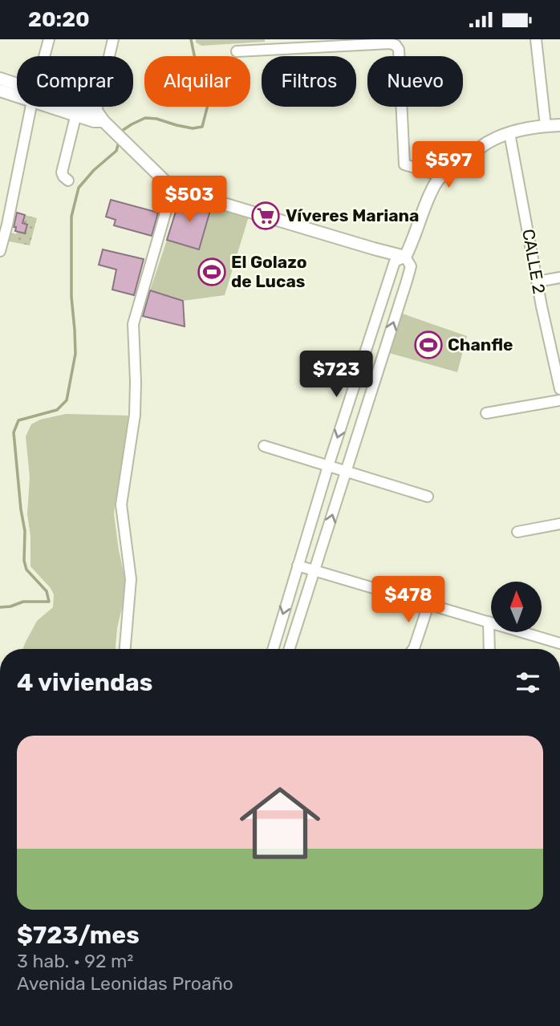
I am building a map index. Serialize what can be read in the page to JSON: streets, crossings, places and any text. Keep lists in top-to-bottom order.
{
  "streets": {
    "street": ["CALLE 2"]
  },
  "places": {
    "supermarket": ["Víveres Mariana"],
    "sports": ["El Golazo de Lucas", "Chanfle"]
  },
  "north": "top",
  "page": {
    "status": "20:20",
    "chip": [
      "Comprar",
      "Alquilar",
      "Filtros",
      "Nuevo"
    ],
    "price": [
      "$597",
      "$503",
      "$723",
      "$478"
    ],
    "heading": "4 viviendas",
    "list": [
      {
        "name": "$723/mes",
        "note": "3 hab. · 92 m² · Avenida Leonidas Proaño"
      }
    ]
  }
}
